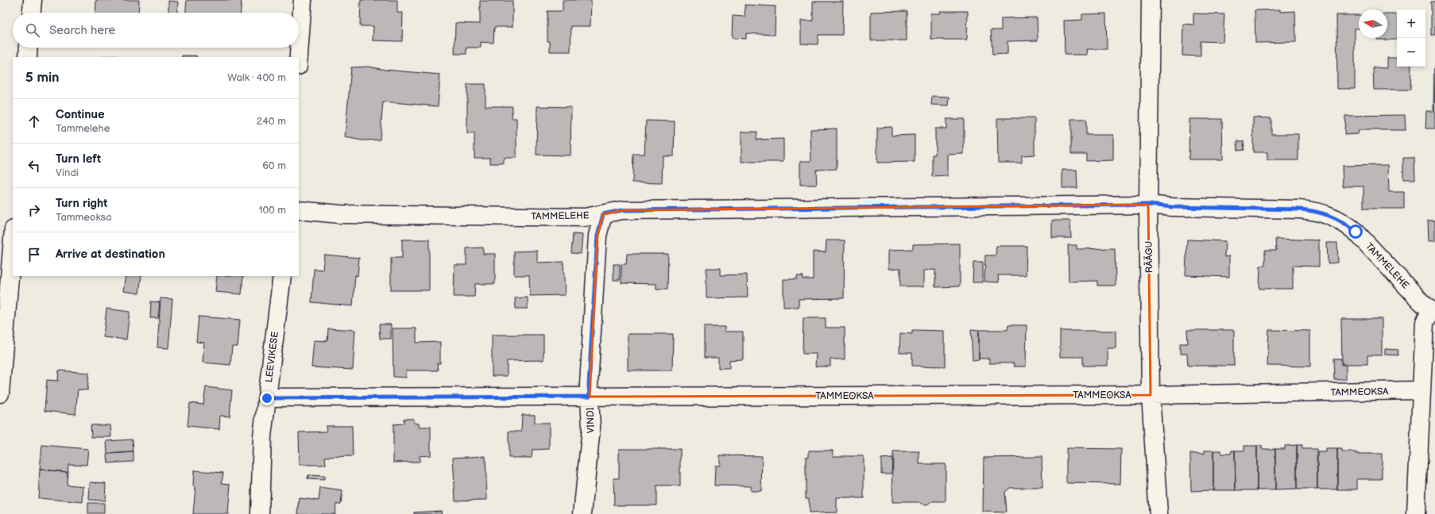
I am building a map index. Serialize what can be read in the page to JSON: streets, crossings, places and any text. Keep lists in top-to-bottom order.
{
  "streets": {
    "street": [
      "TAMMELEHE",
      "RÄÄGU",
      "LEEVIKESE",
      "TAMMEOKSA",
      "VINDI"
    ]
  },
  "crossings": [
    ["TAMMELEHE", "RÄÄGU"],
    ["TAMMELEHE", "TAMMEOKSA"],
    ["TAMMELEHE", "VINDI"],
    ["RÄÄGU", "TAMMEOKSA"],
    ["LEEVIKESE", "TAMMEOKSA"],
    ["TAMMEOKSA", "VINDI"]
  ],
  "north": "left",
  "page": {
    "map_buttons": ["+", "−"],
    "search": "Search here",
    "heading": ["5 min", "Walk · 400 m"],
    "list": [
      ["Continue", "Tammelehe", "240 m"],
      ["Turn left", "Vindi", "60 m"],
      ["Turn right", "Tammeoksa", "100 m"],
      "Arrive at destination"
    ]
  }
}
